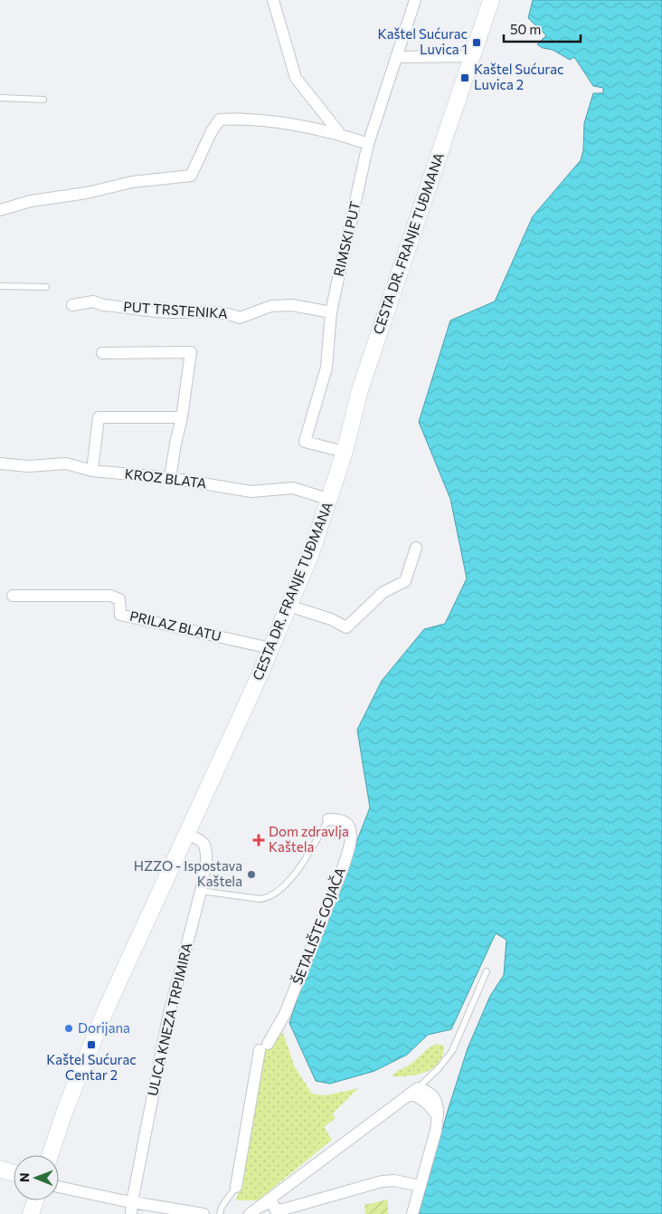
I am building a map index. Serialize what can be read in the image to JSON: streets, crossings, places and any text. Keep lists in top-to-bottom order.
{
  "streets": {
    "main road": ["CESTA DR. FRANJE TUĐMANA"],
    "street": [
      "RIMSKI PUT",
      "PUT TRSTENIKA",
      "KROZ BLATA",
      "PRILAZ BLATU",
      "ŠETALIŠTE GOJAČA",
      "ULICA KNEZA TRPIMIRA"
    ]
  },
  "crossings": [
    ["RIMSKI PUT", "CESTA DR. FRANJE TUĐMANA"],
    ["RIMSKI PUT", "PUT TRSTENIKA"],
    ["CESTA DR. FRANJE TUĐMANA", "KROZ BLATA"],
    ["CESTA DR. FRANJE TUĐMANA", "PRILAZ BLATU"],
    ["CESTA DR. FRANJE TUĐMANA", "ULICA KNEZA TRPIMIRA"]
  ],
  "places": {
    "transit": ["Kaštel Sućurac Luvica 1", "Kaštel Sućurac Luvica 2", "Kaštel Sućurac Centar 2"],
    "health": ["Dom zdravlja Kaštela"],
    "other": ["HZZO - Ispostava Kaštela", "Dorijana"]
  },
  "scale_bar": "50 m",
  "north": "left"
}
